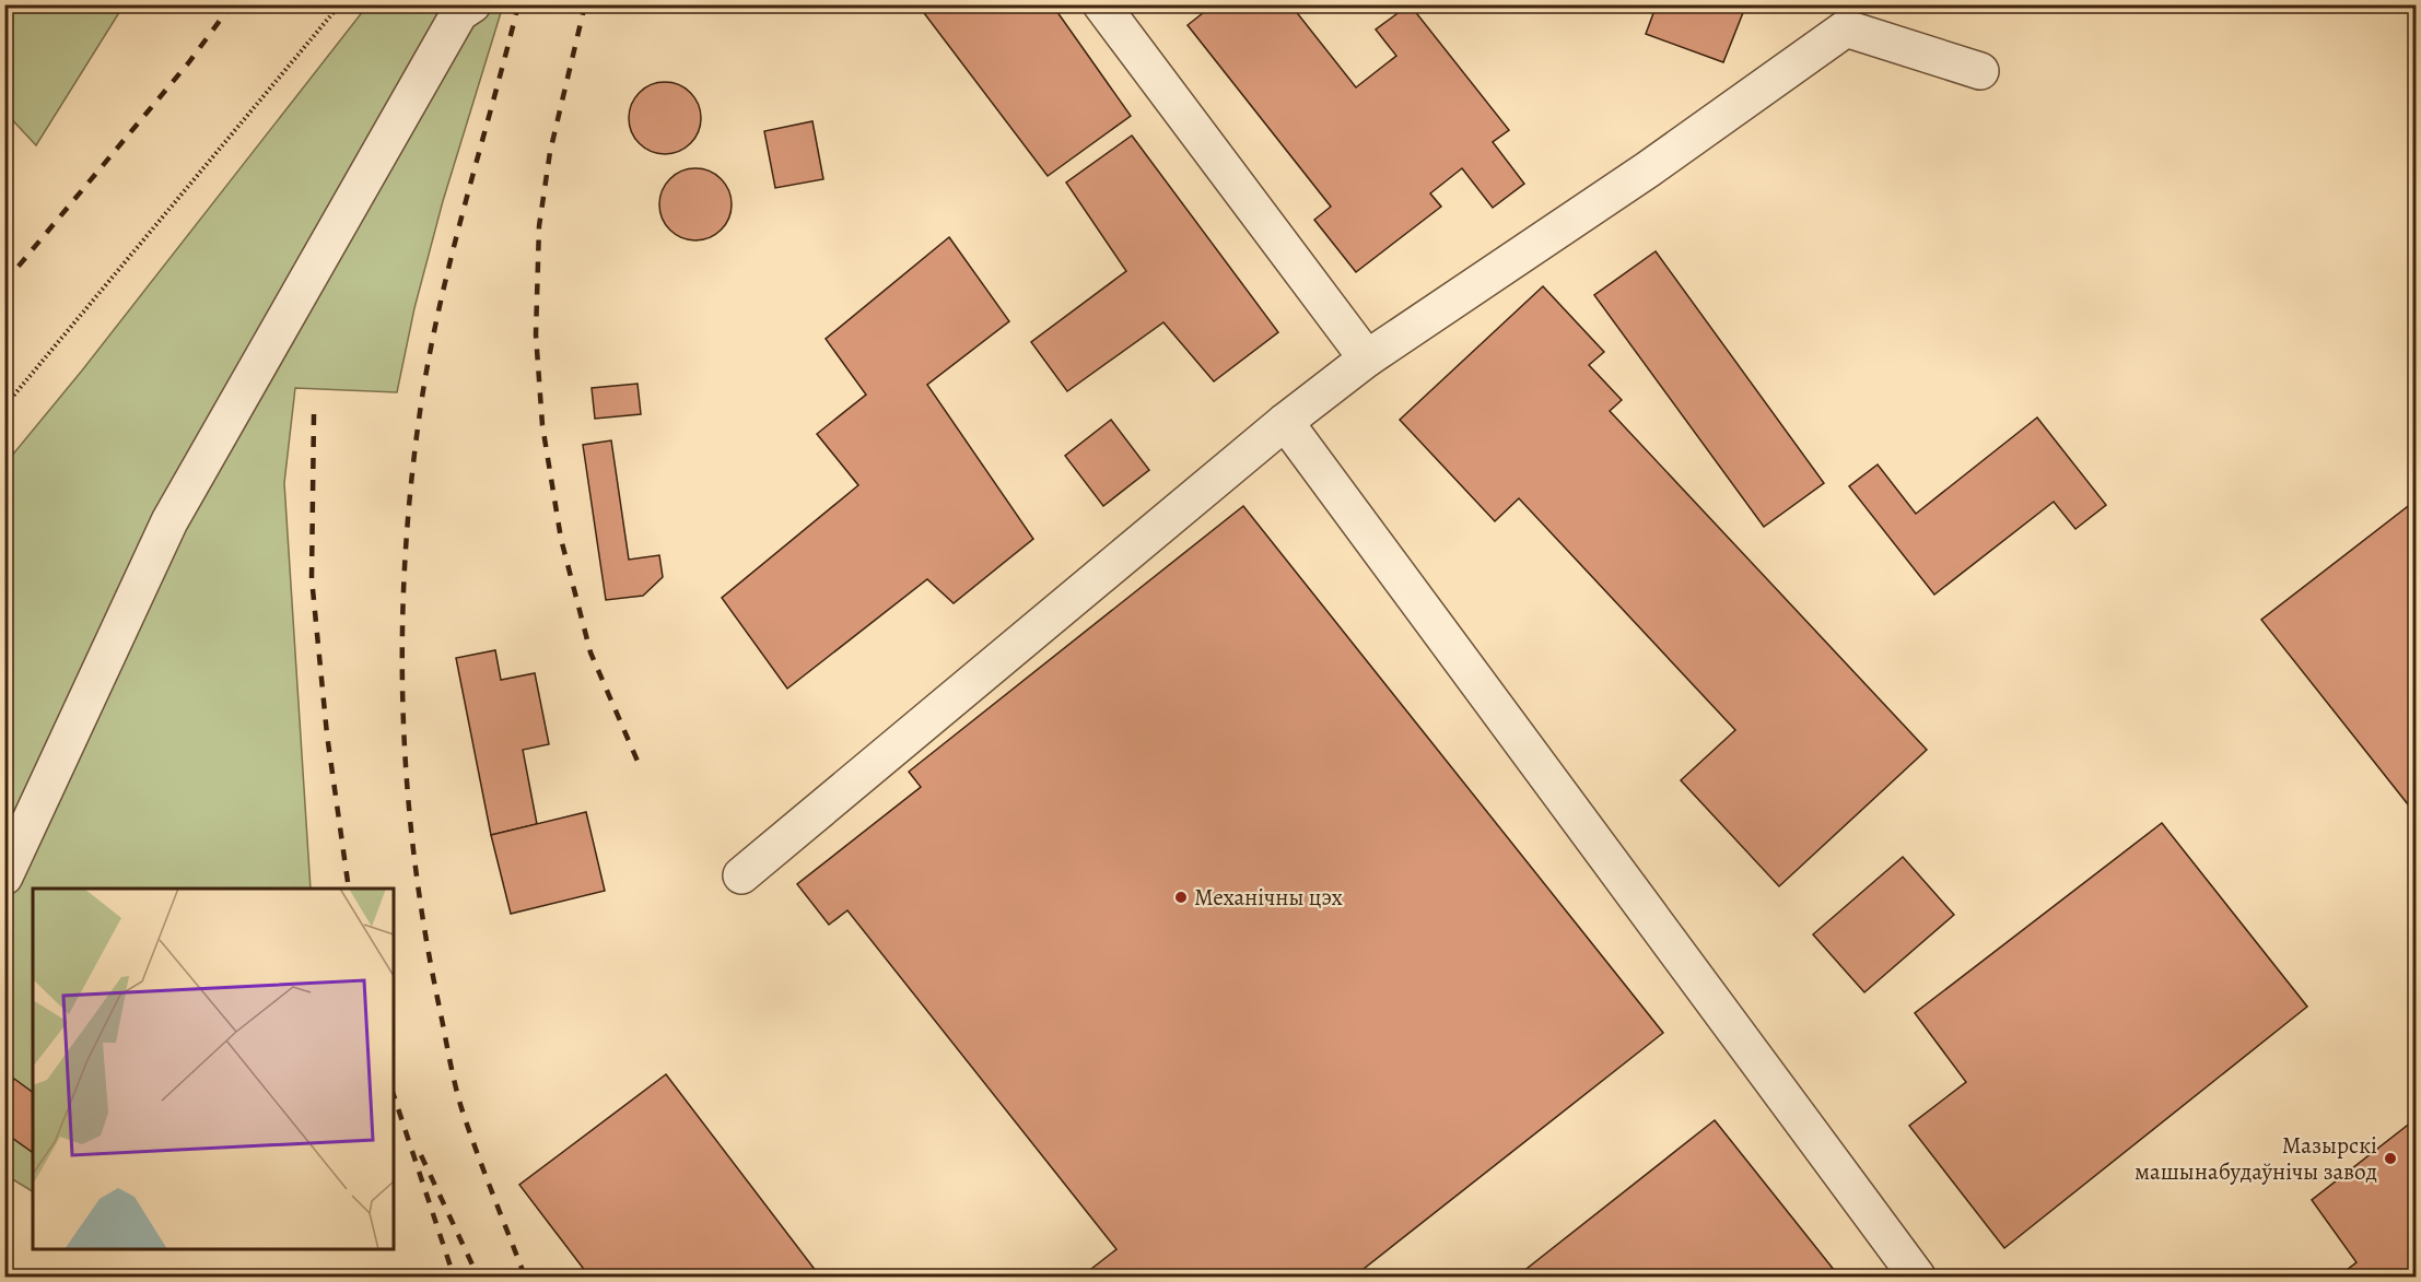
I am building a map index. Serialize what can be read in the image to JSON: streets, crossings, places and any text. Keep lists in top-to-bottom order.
{
  "places": ["Механічны цэх", "Мазырскі машынабудаўнічы завод"]
}
